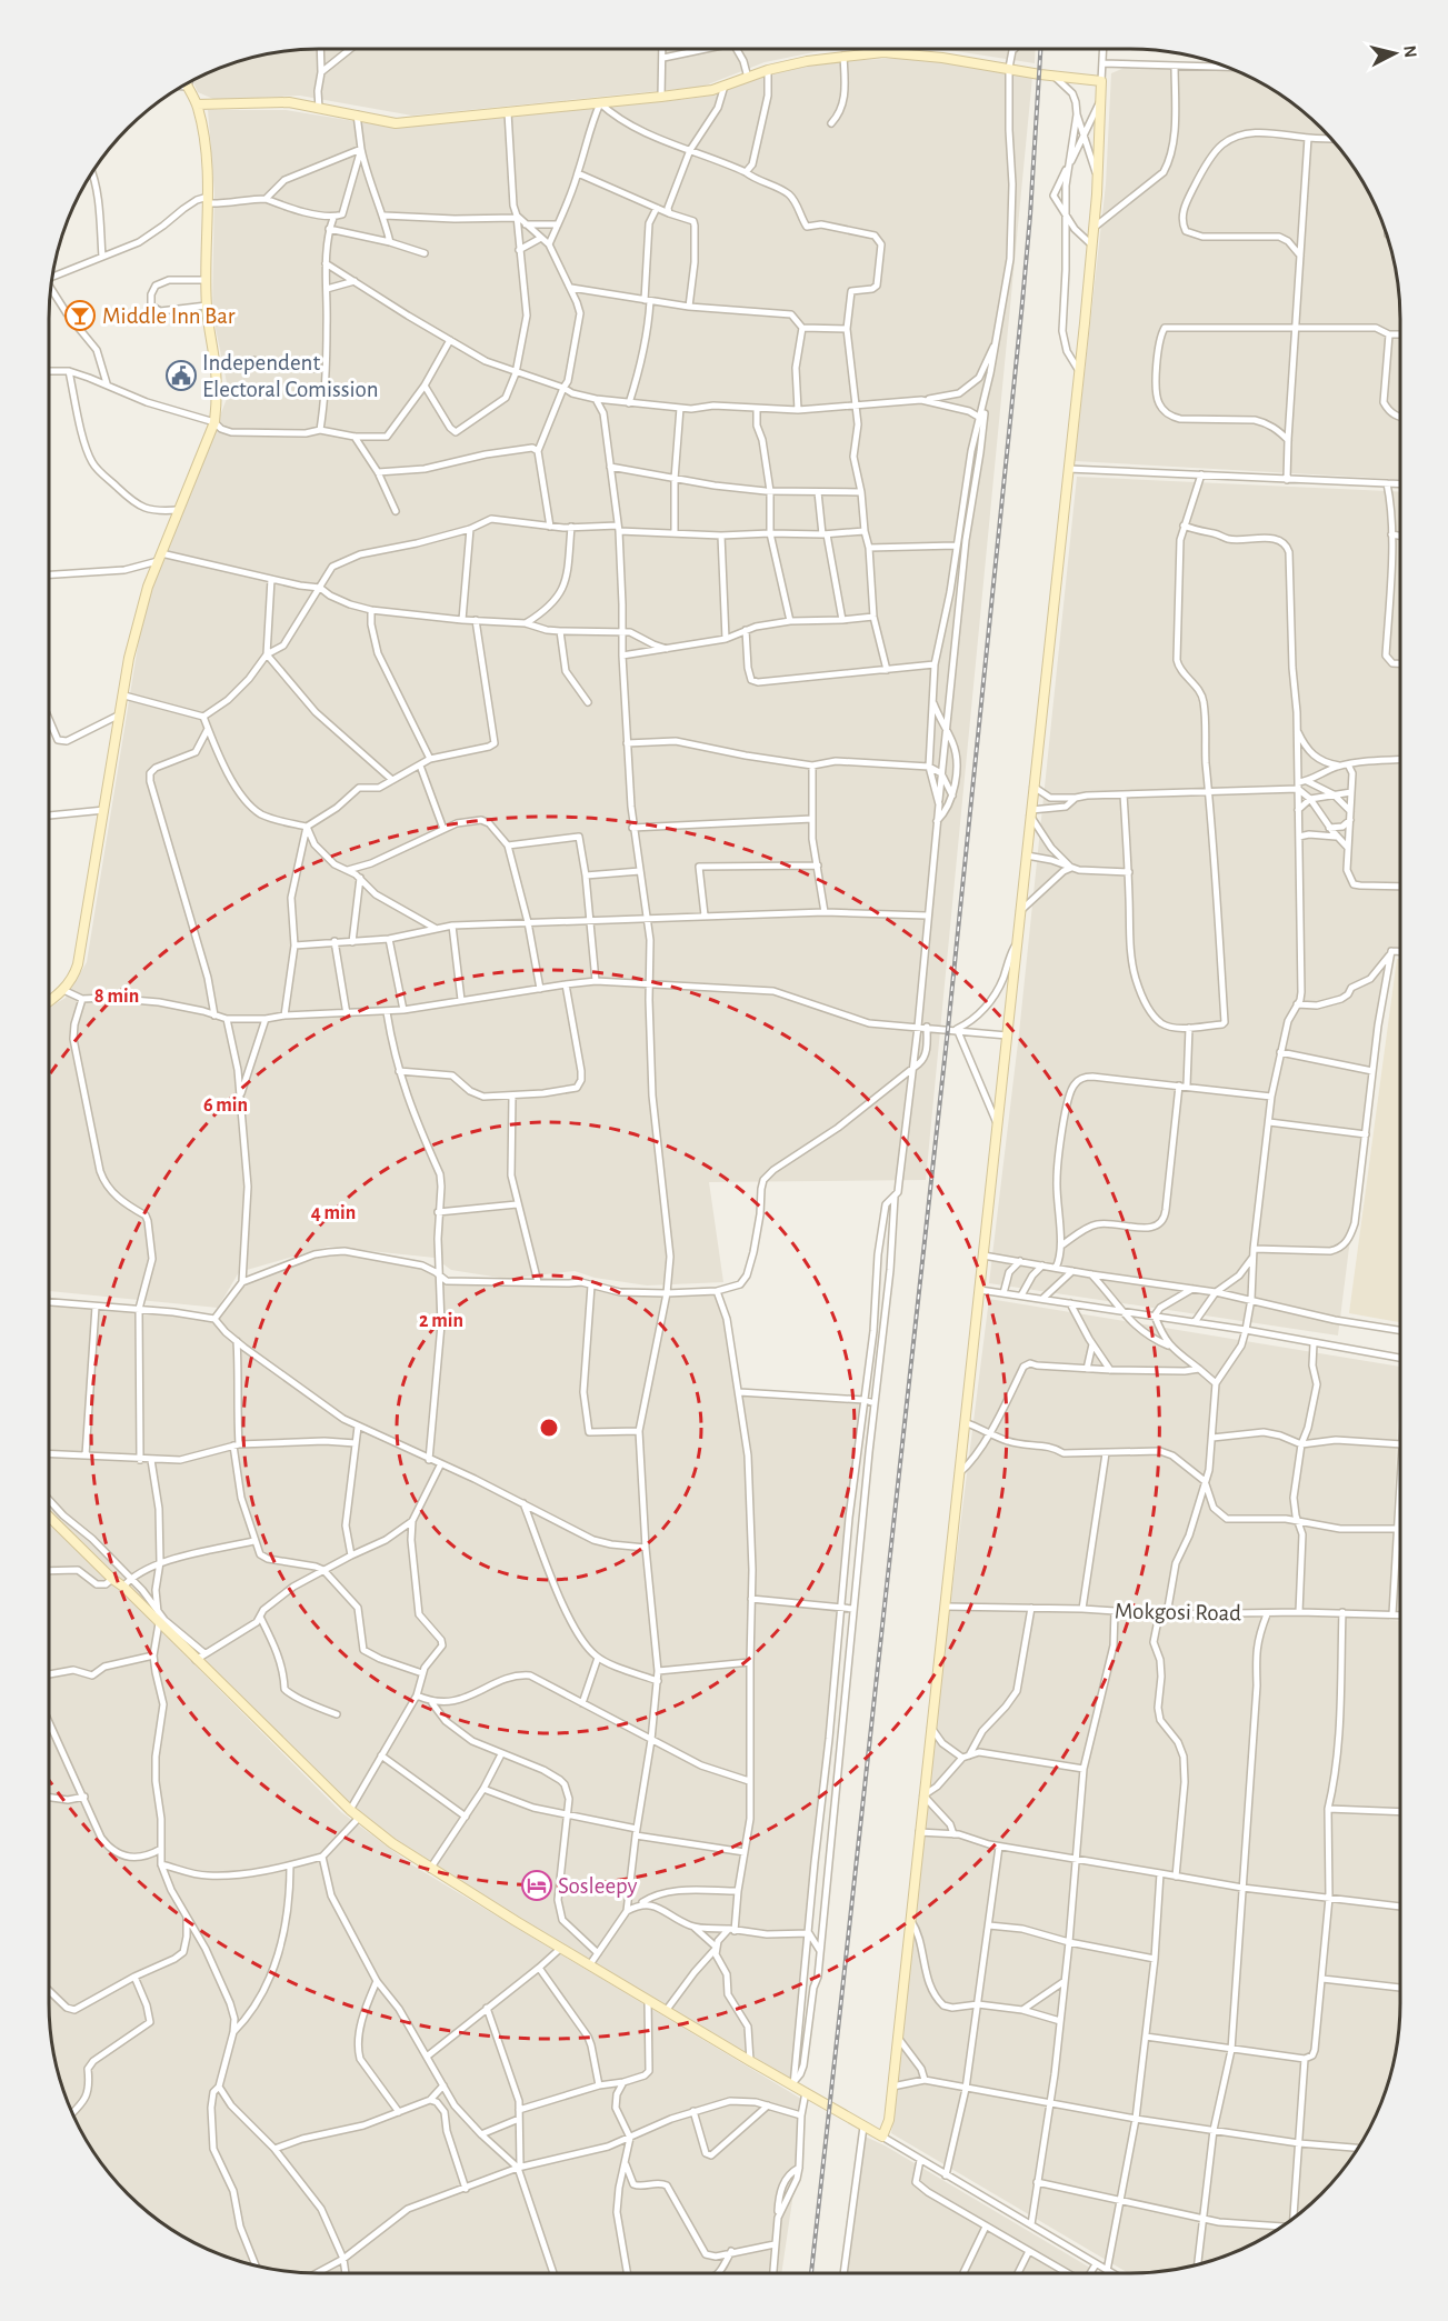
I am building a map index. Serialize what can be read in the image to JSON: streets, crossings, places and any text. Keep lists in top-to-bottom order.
{
  "streets": {
    "street": ["Mokgosi Road"]
  },
  "places": {
    "bar": ["Middle Inn Bar"],
    "public building": ["Independent Electoral Comission"],
    "hotel": ["Sosleepy"]
  },
  "north": "right",
  "rings": [
    "8 min",
    "6 min",
    "4 min",
    "2 min"
  ]
}
